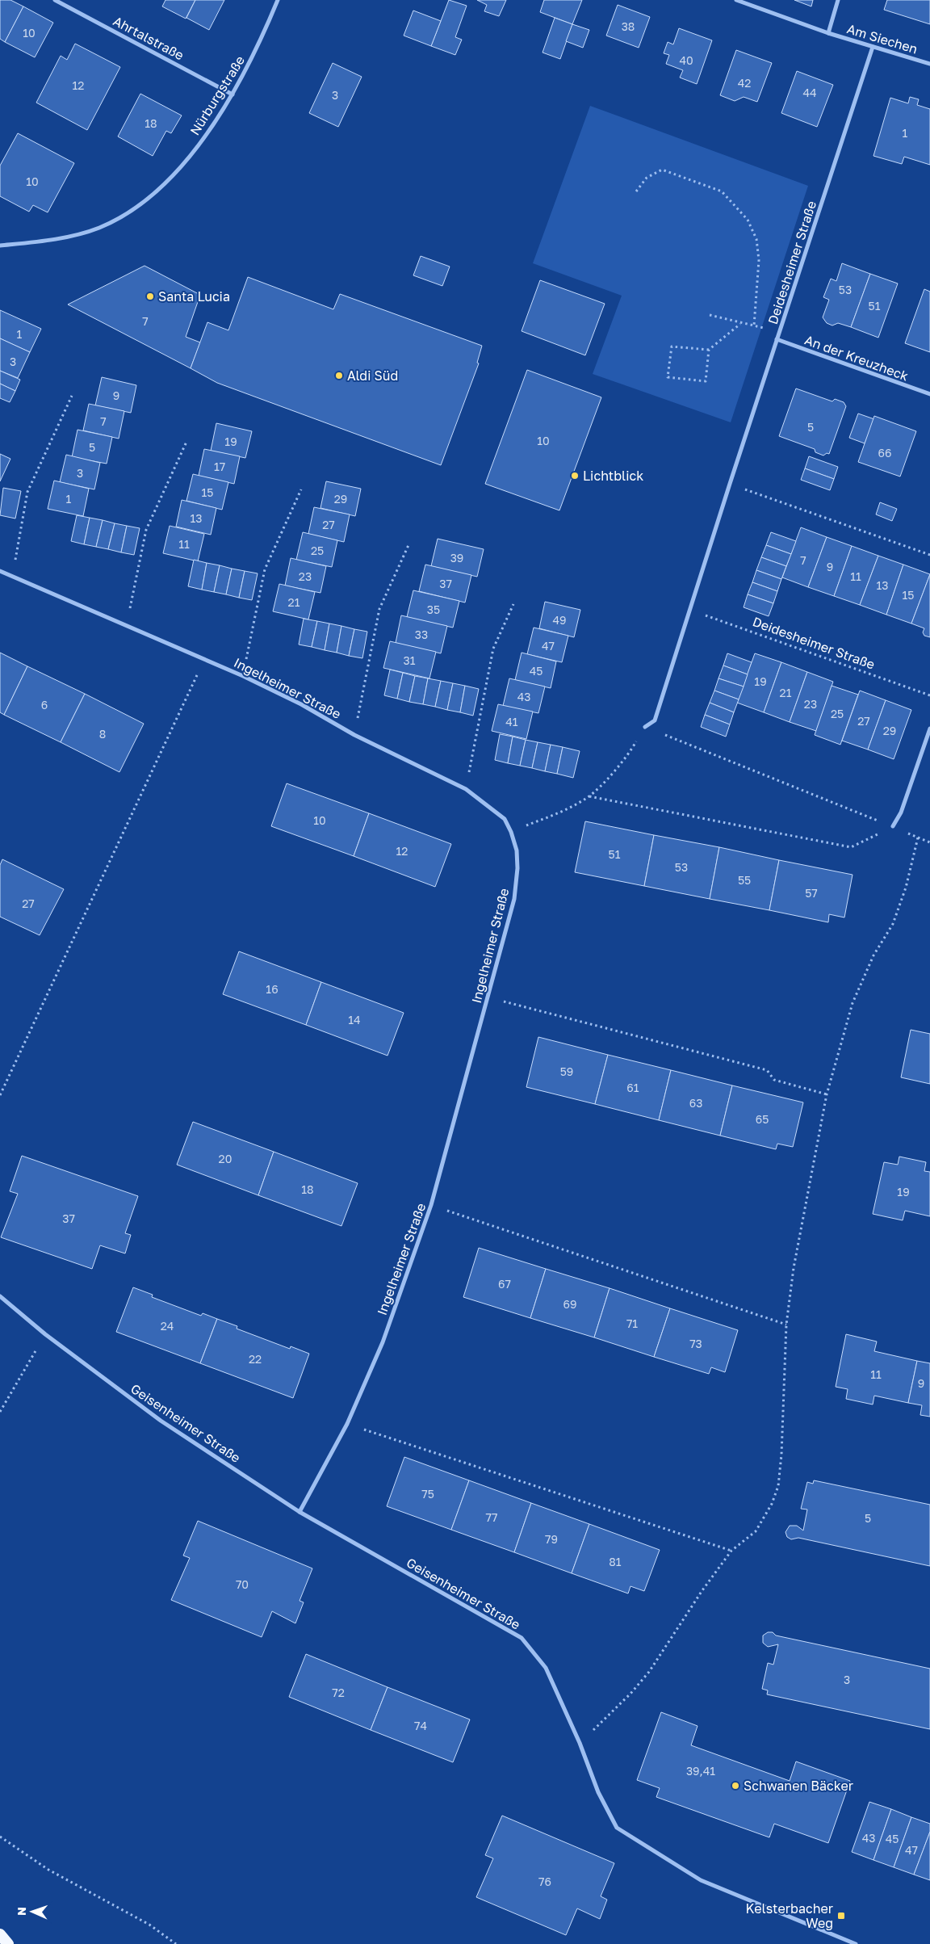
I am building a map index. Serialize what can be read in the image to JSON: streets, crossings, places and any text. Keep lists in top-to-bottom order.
{
  "streets": {
    "street": [
      "Ahrtalstraße",
      "Am Siechen",
      "Nürburgstraße",
      "Deidesheimer Straße",
      "An der Kreuzheck",
      "Ingelheimer Straße",
      "Geisenheimer Straße"
    ]
  },
  "crossings": [
    ["Ahrtalstraße", "Nürburgstraße"],
    ["Am Siechen", "Deidesheimer Straße"],
    ["Deidesheimer Straße", "An der Kreuzheck"],
    ["Ingelheimer Straße", "Geisenheimer Straße"]
  ],
  "places": {
    "other": [
      "Santa Lucia",
      "Aldi Süd",
      "Lichtblick",
      "Schwanen Bäcker"
    ],
    "transit": ["Kelsterbacher Weg"]
  },
  "house_numbers": [
    "38",
    "10",
    "40",
    "42",
    "12",
    "44",
    "3",
    "18",
    "1",
    "10",
    "53",
    "51",
    "7",
    "1",
    "3",
    "9",
    "7",
    "5",
    "10",
    "19",
    "5",
    "66",
    "17",
    "3",
    "15",
    "1",
    "29",
    "13",
    "27",
    "11",
    "25",
    "39",
    "7",
    "9",
    "23",
    "11",
    "37",
    "13",
    "15",
    "21",
    "35",
    "49",
    "33",
    "47",
    "31",
    "45",
    "19",
    "21",
    "43",
    "23",
    "6",
    "25",
    "27",
    "41",
    "29",
    "8",
    "10",
    "12",
    "51",
    "53",
    "55",
    "57",
    "27",
    "16",
    "14",
    "59",
    "61",
    "63",
    "65",
    "20",
    "18",
    "19",
    "37",
    "67",
    "69",
    "71",
    "24",
    "73",
    "22",
    "11",
    "9",
    "75",
    "77",
    "5",
    "79",
    "81",
    "70",
    "3",
    "72",
    "74",
    "39,41",
    "43",
    "45",
    "47",
    "76"
  ],
  "north": "left"
}
